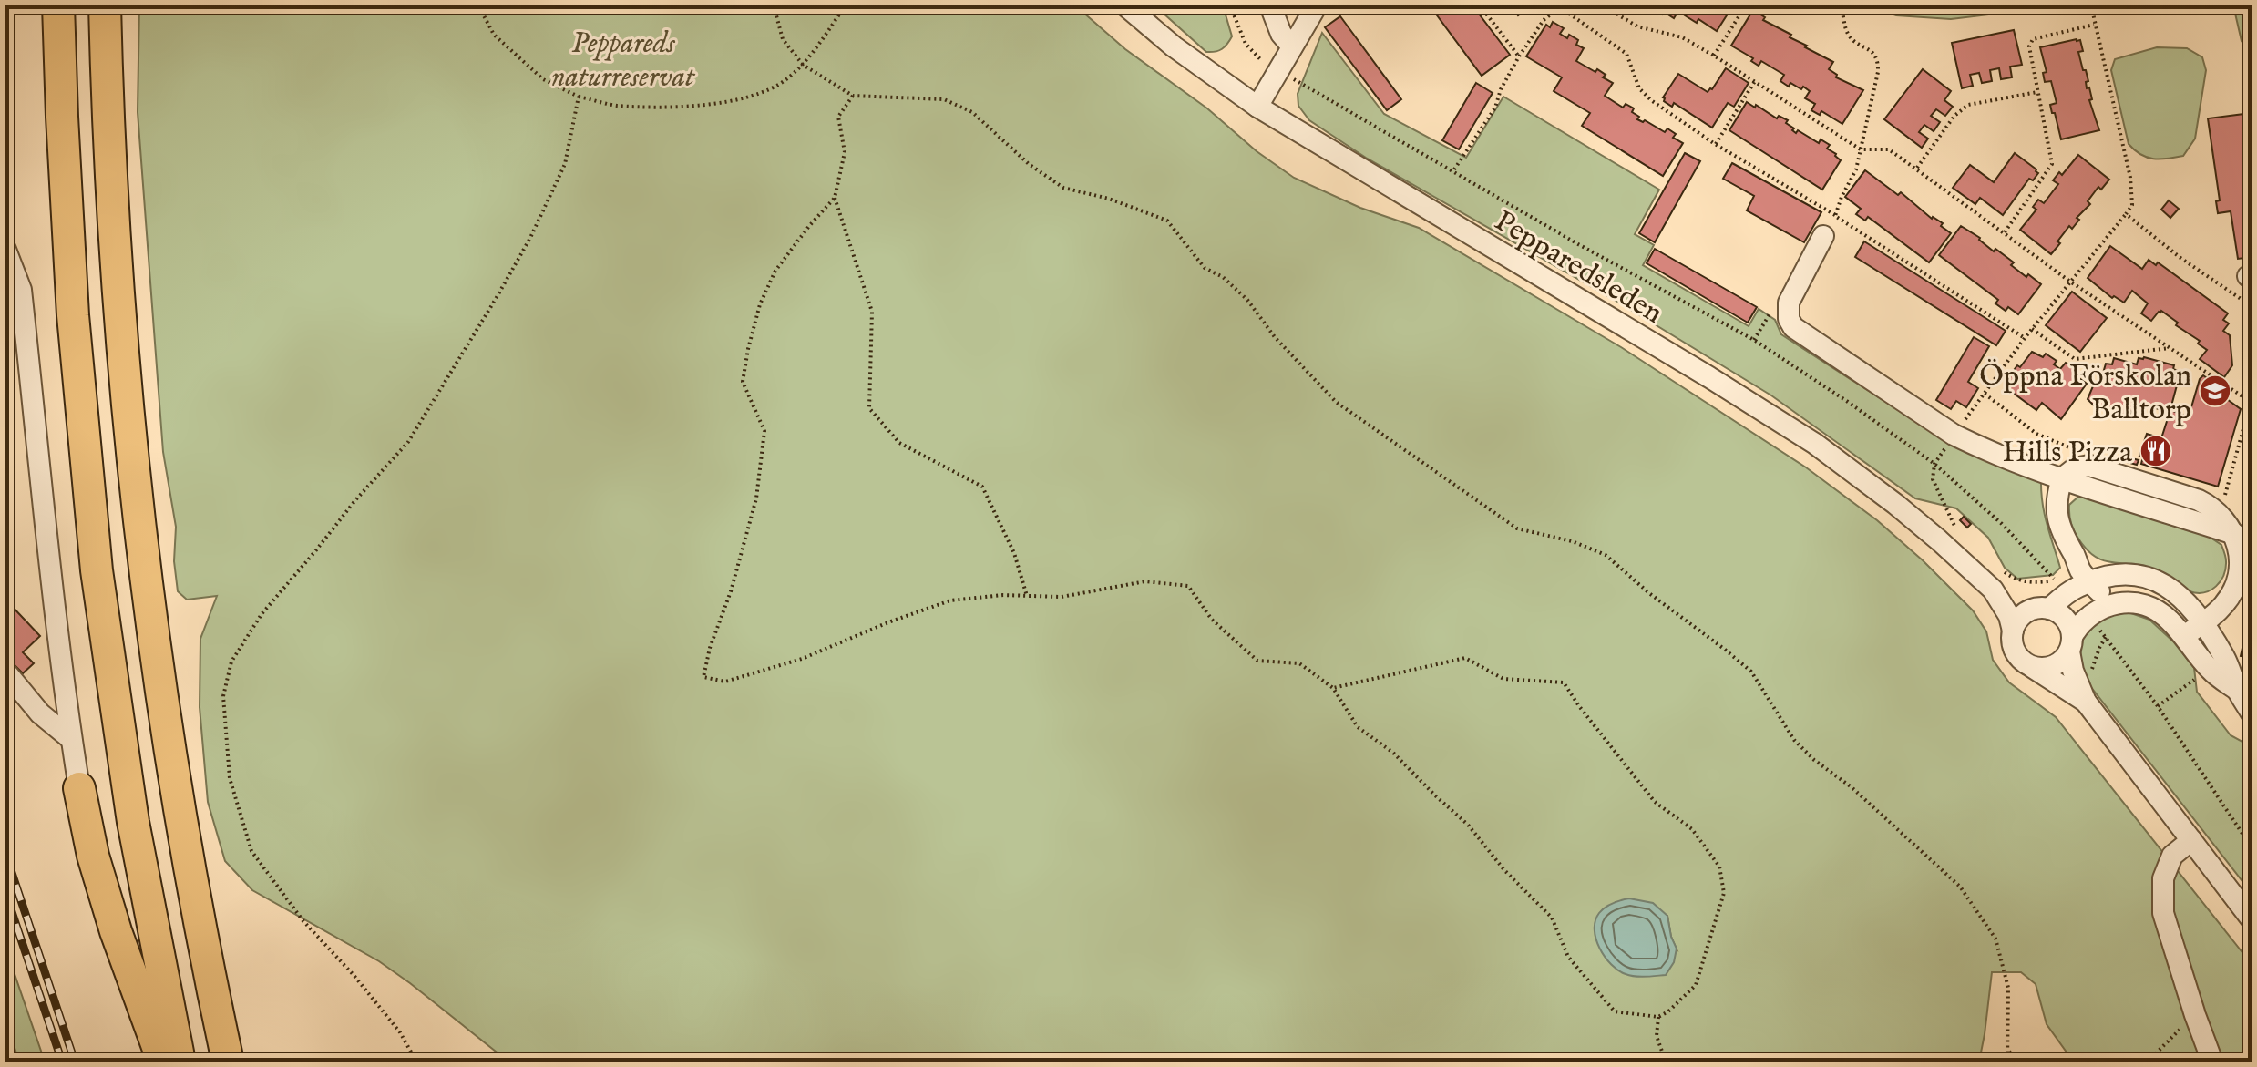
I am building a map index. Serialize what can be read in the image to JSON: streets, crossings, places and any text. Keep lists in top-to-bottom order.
{
  "streets": {
    "street": ["Pepparedsleden"]
  },
  "parks": ["Peppareds naturreservat"],
  "places": {
    "school or university": ["Öppna Förskolan Balltorp"],
    "restaurant": ["Hills Pizza"]
  }
}
